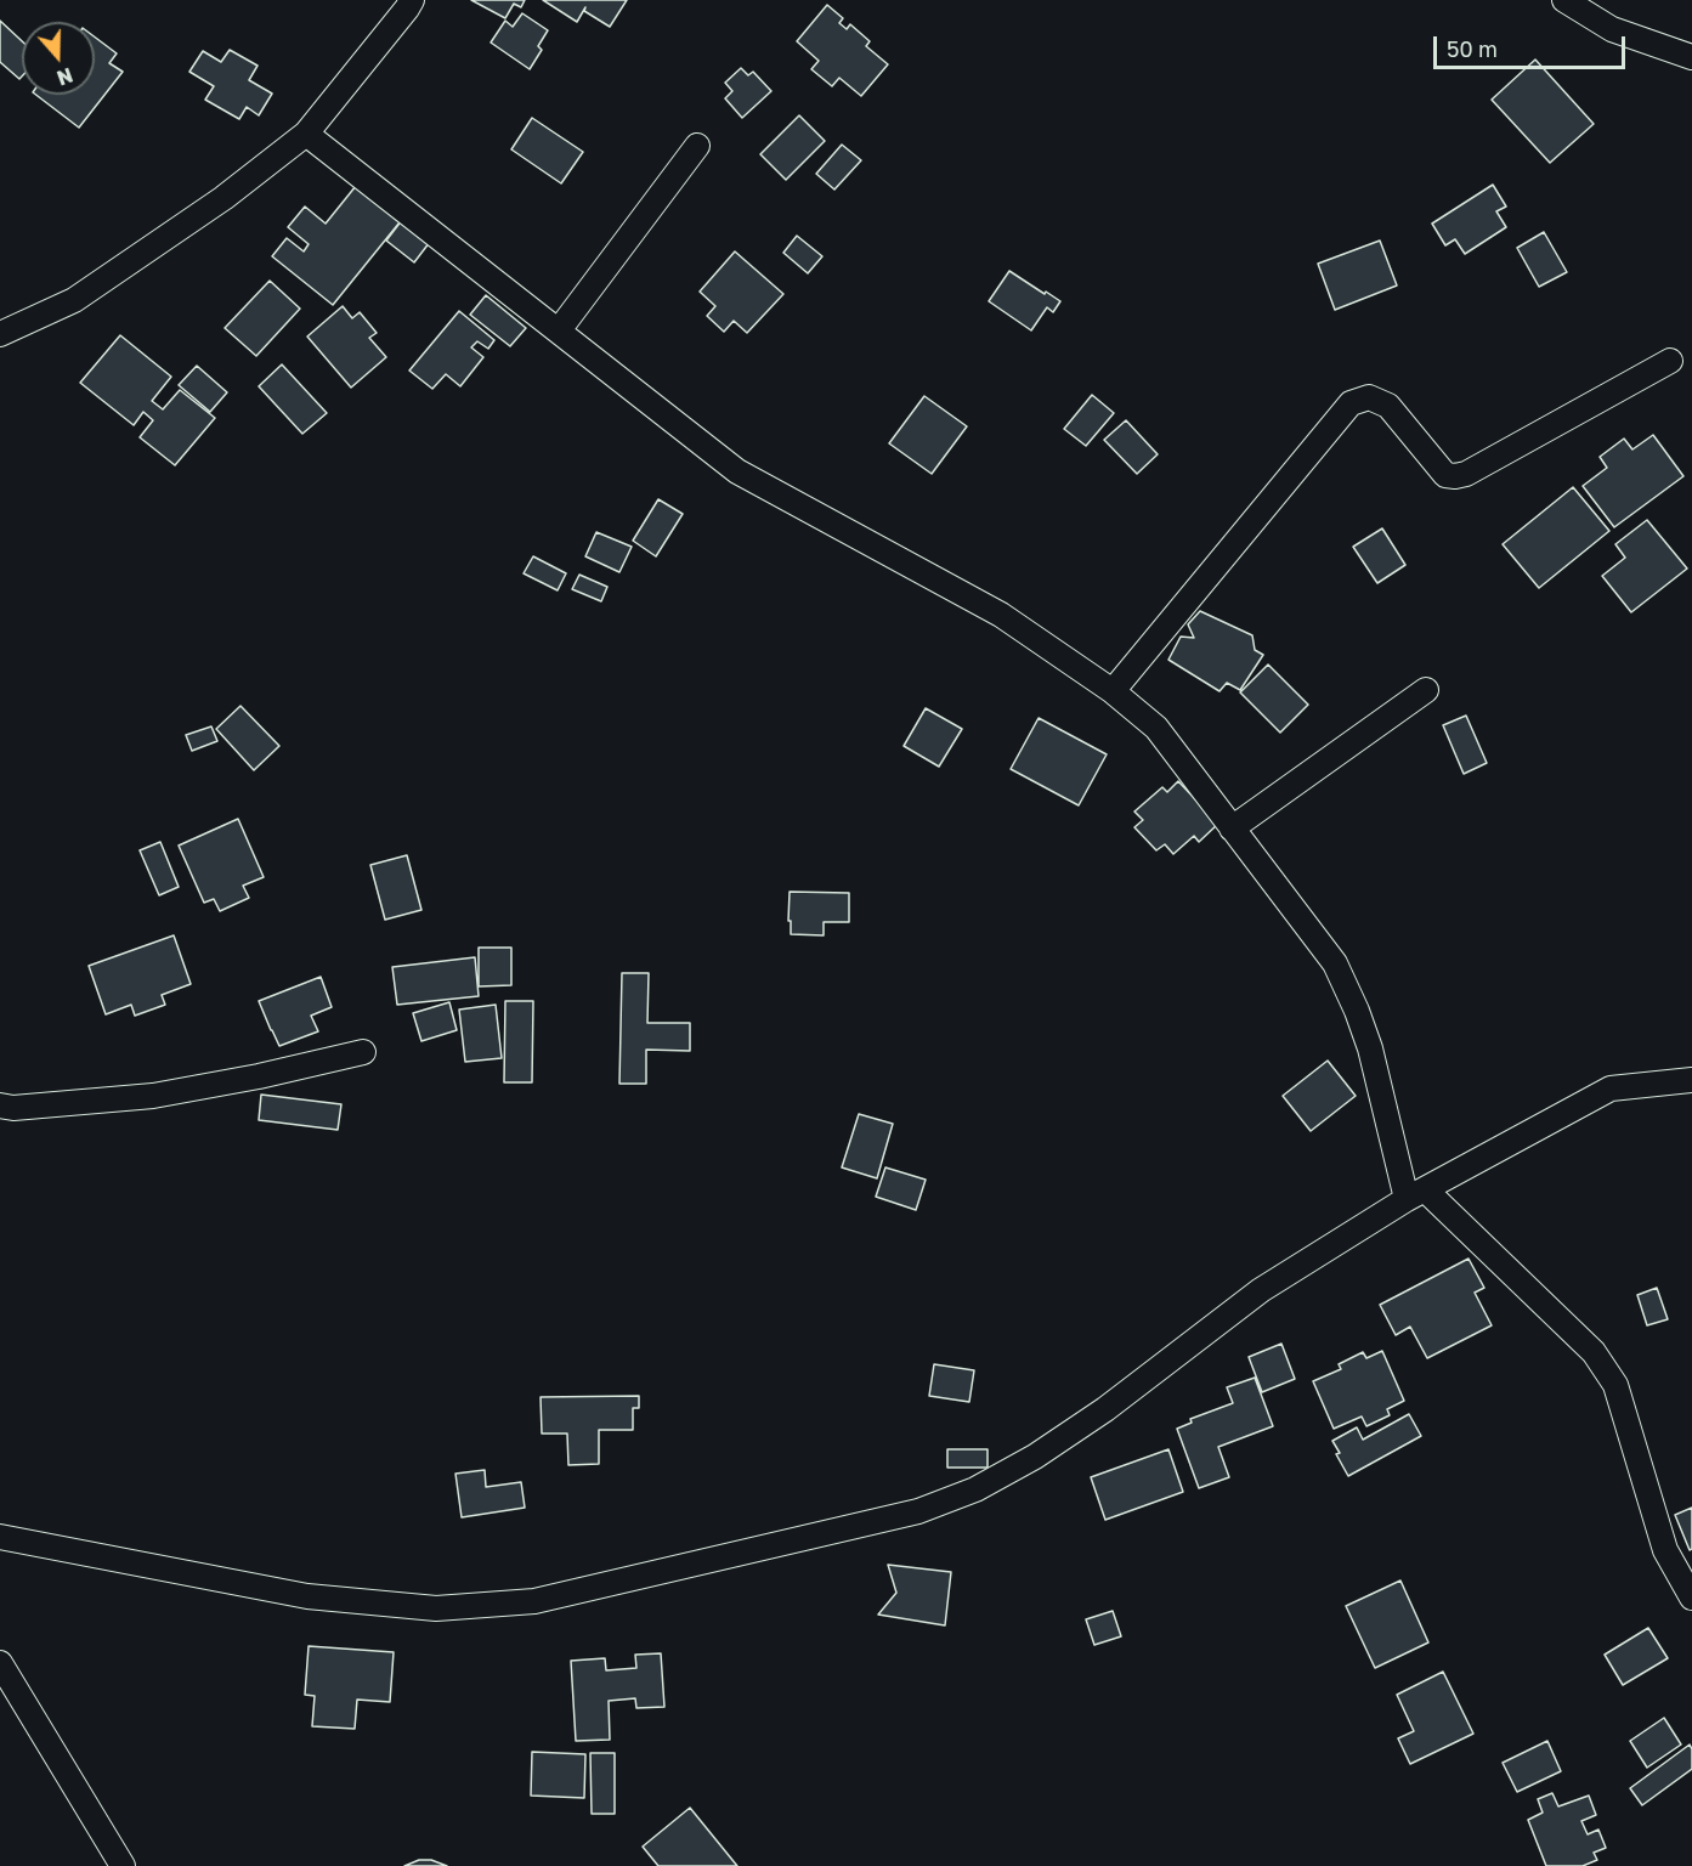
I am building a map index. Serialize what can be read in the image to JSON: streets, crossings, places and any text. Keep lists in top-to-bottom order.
{
  "scale_bar": "50 m",
  "north": "bottom"
}
